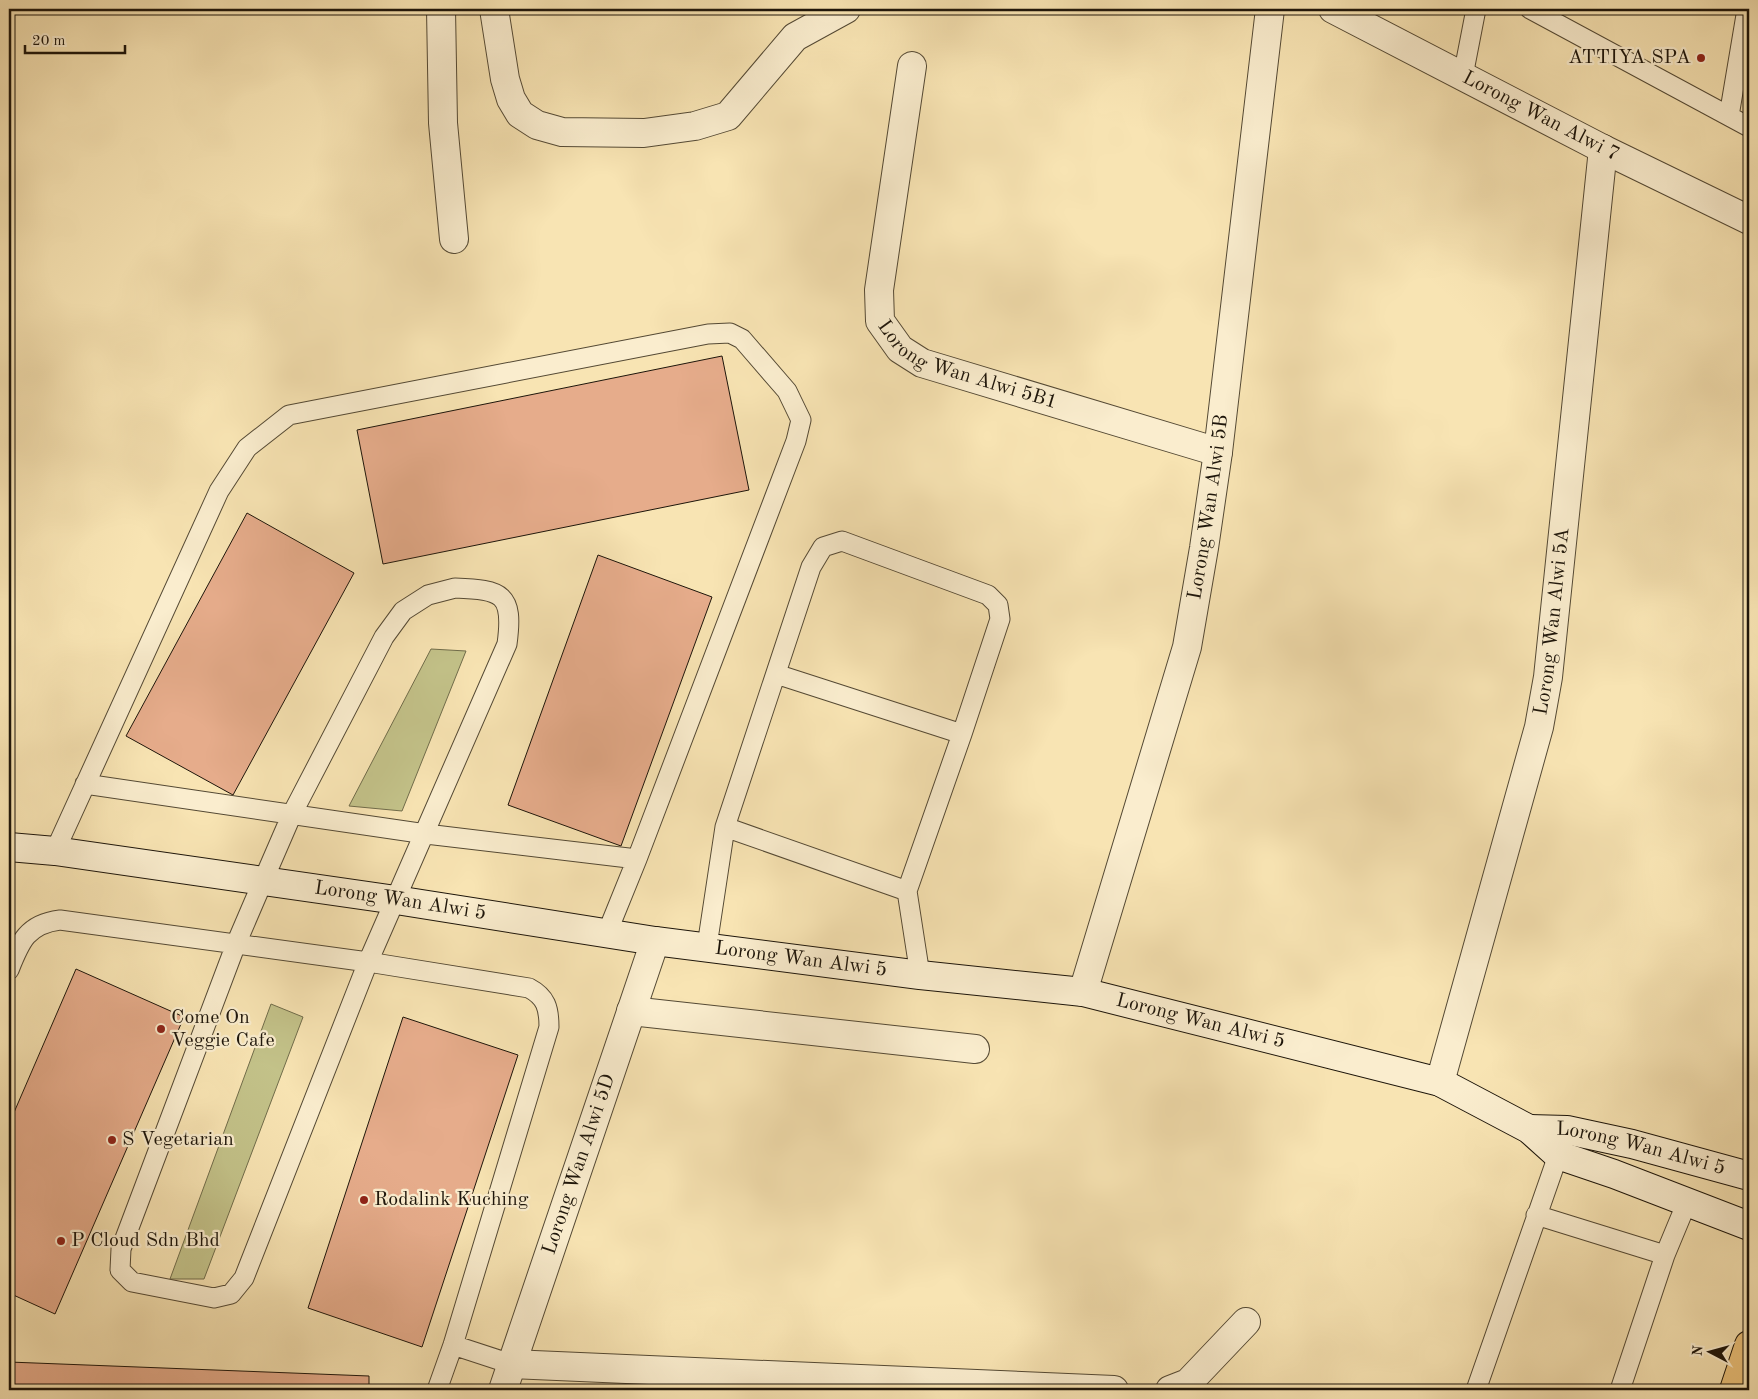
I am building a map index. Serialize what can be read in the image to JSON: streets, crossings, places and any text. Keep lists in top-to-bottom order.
{
  "streets": {
    "street": [
      "Lorong Wan Alwi 7",
      "Lorong Wan Alwi 5B1",
      "Lorong Wan Alwi 5B",
      "Lorong Wan Alwi 5A",
      "Lorong Wan Alwi 5",
      "Lorong Wan Alwi 5D"
    ]
  },
  "crossings": [
    ["Lorong Wan Alwi 7", "Lorong Wan Alwi 5A"],
    ["Lorong Wan Alwi 5B1", "Lorong Wan Alwi 5B"],
    ["Lorong Wan Alwi 5B", "Lorong Wan Alwi 5"],
    ["Lorong Wan Alwi 5A", "Lorong Wan Alwi 5"],
    ["Lorong Wan Alwi 5", "Lorong Wan Alwi 5D"]
  ],
  "places": [
    "ATTIYA SPA",
    "Come On Veggie Cafe",
    "S Vegetarian",
    "Rodalink Kuching",
    "P Cloud Sdn Bhd"
  ],
  "scale_bar": "20 m",
  "north": "left"
}
